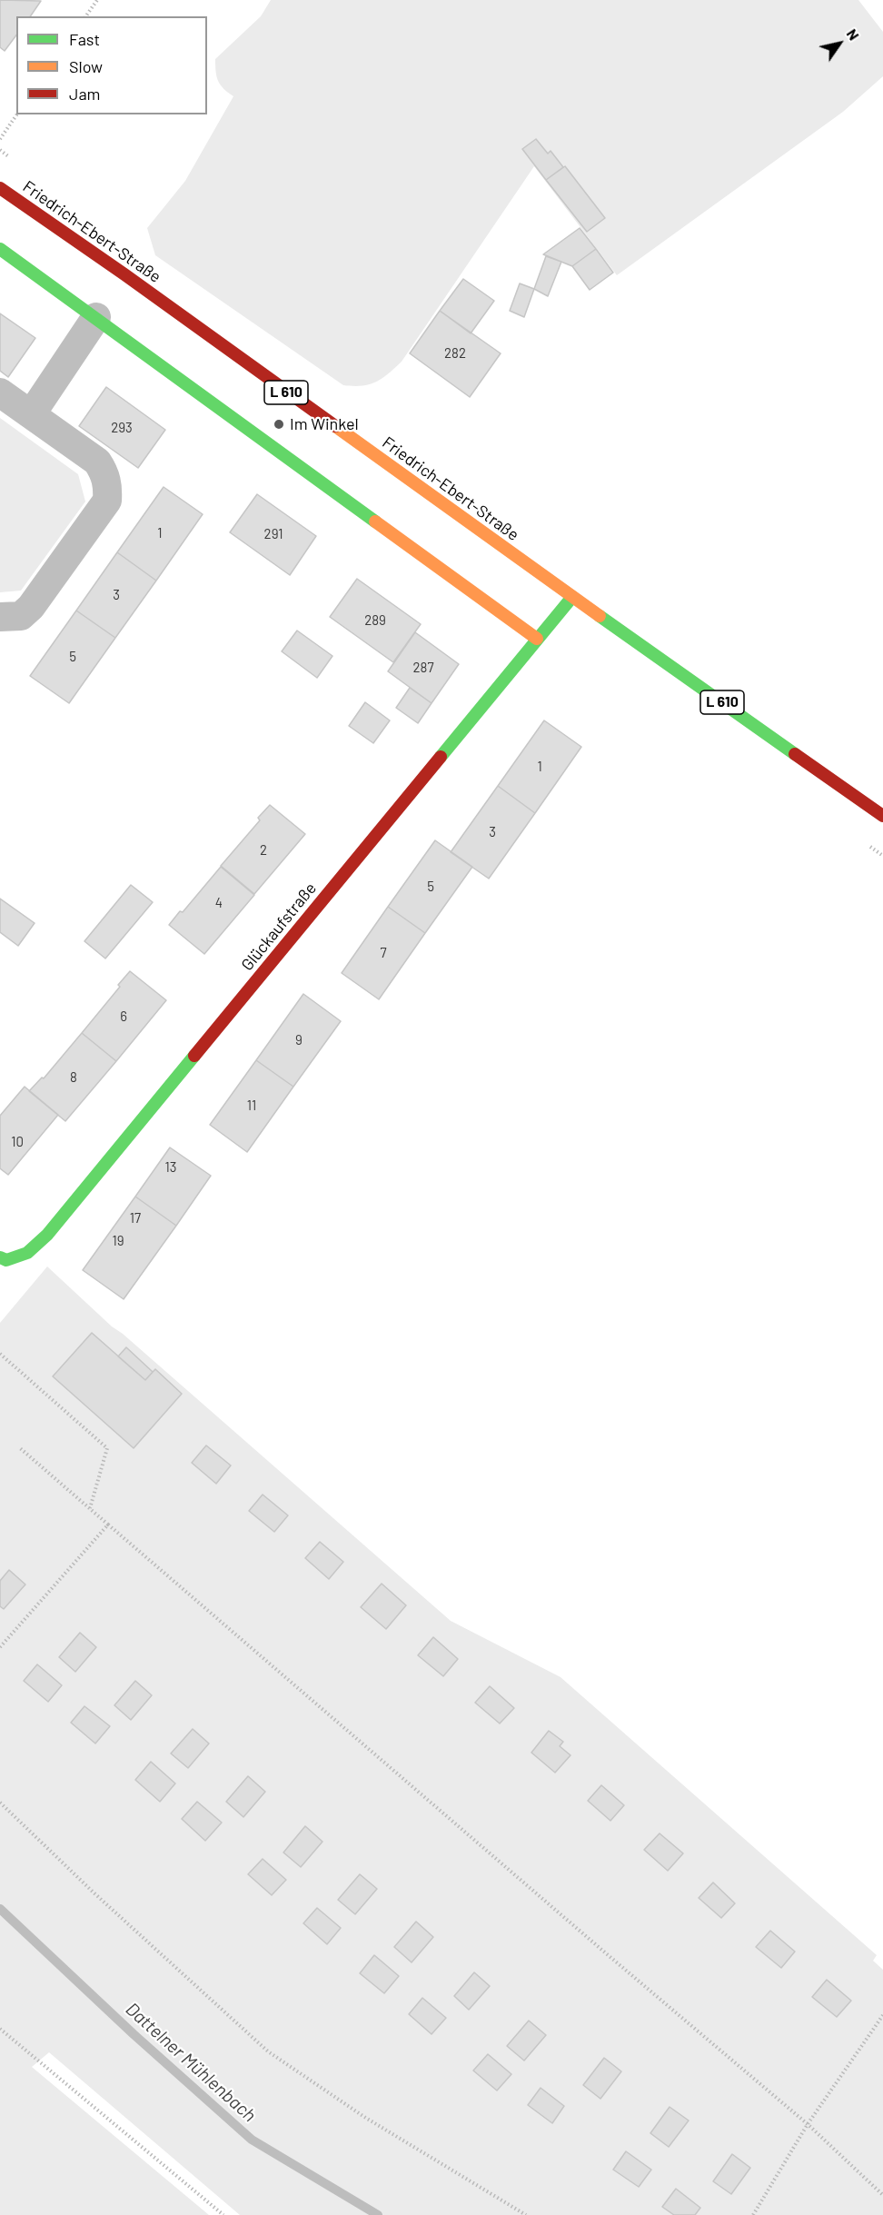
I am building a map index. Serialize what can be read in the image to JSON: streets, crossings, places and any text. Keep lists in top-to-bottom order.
{
  "streets": {
    "street": ["Friedrich-Ebert-Straße", "L 610", "Glückaufstraße"]
  },
  "crossings": [
    ["Friedrich-Ebert-Straße", "Glückaufstraße"]
  ],
  "water": ["Dattelner Mühlenbach"],
  "places": ["Im Winkel"],
  "house_numbers": [
    "282",
    "293",
    "1",
    "291",
    "3",
    "289",
    "5",
    "287",
    "1",
    "3",
    "2",
    "5",
    "4",
    "7",
    "6",
    "9",
    "8",
    "11",
    "10",
    "13",
    "17",
    "19"
  ],
  "legend": ["Fast", "Slow", "Jam"],
  "north": "top right"
}
